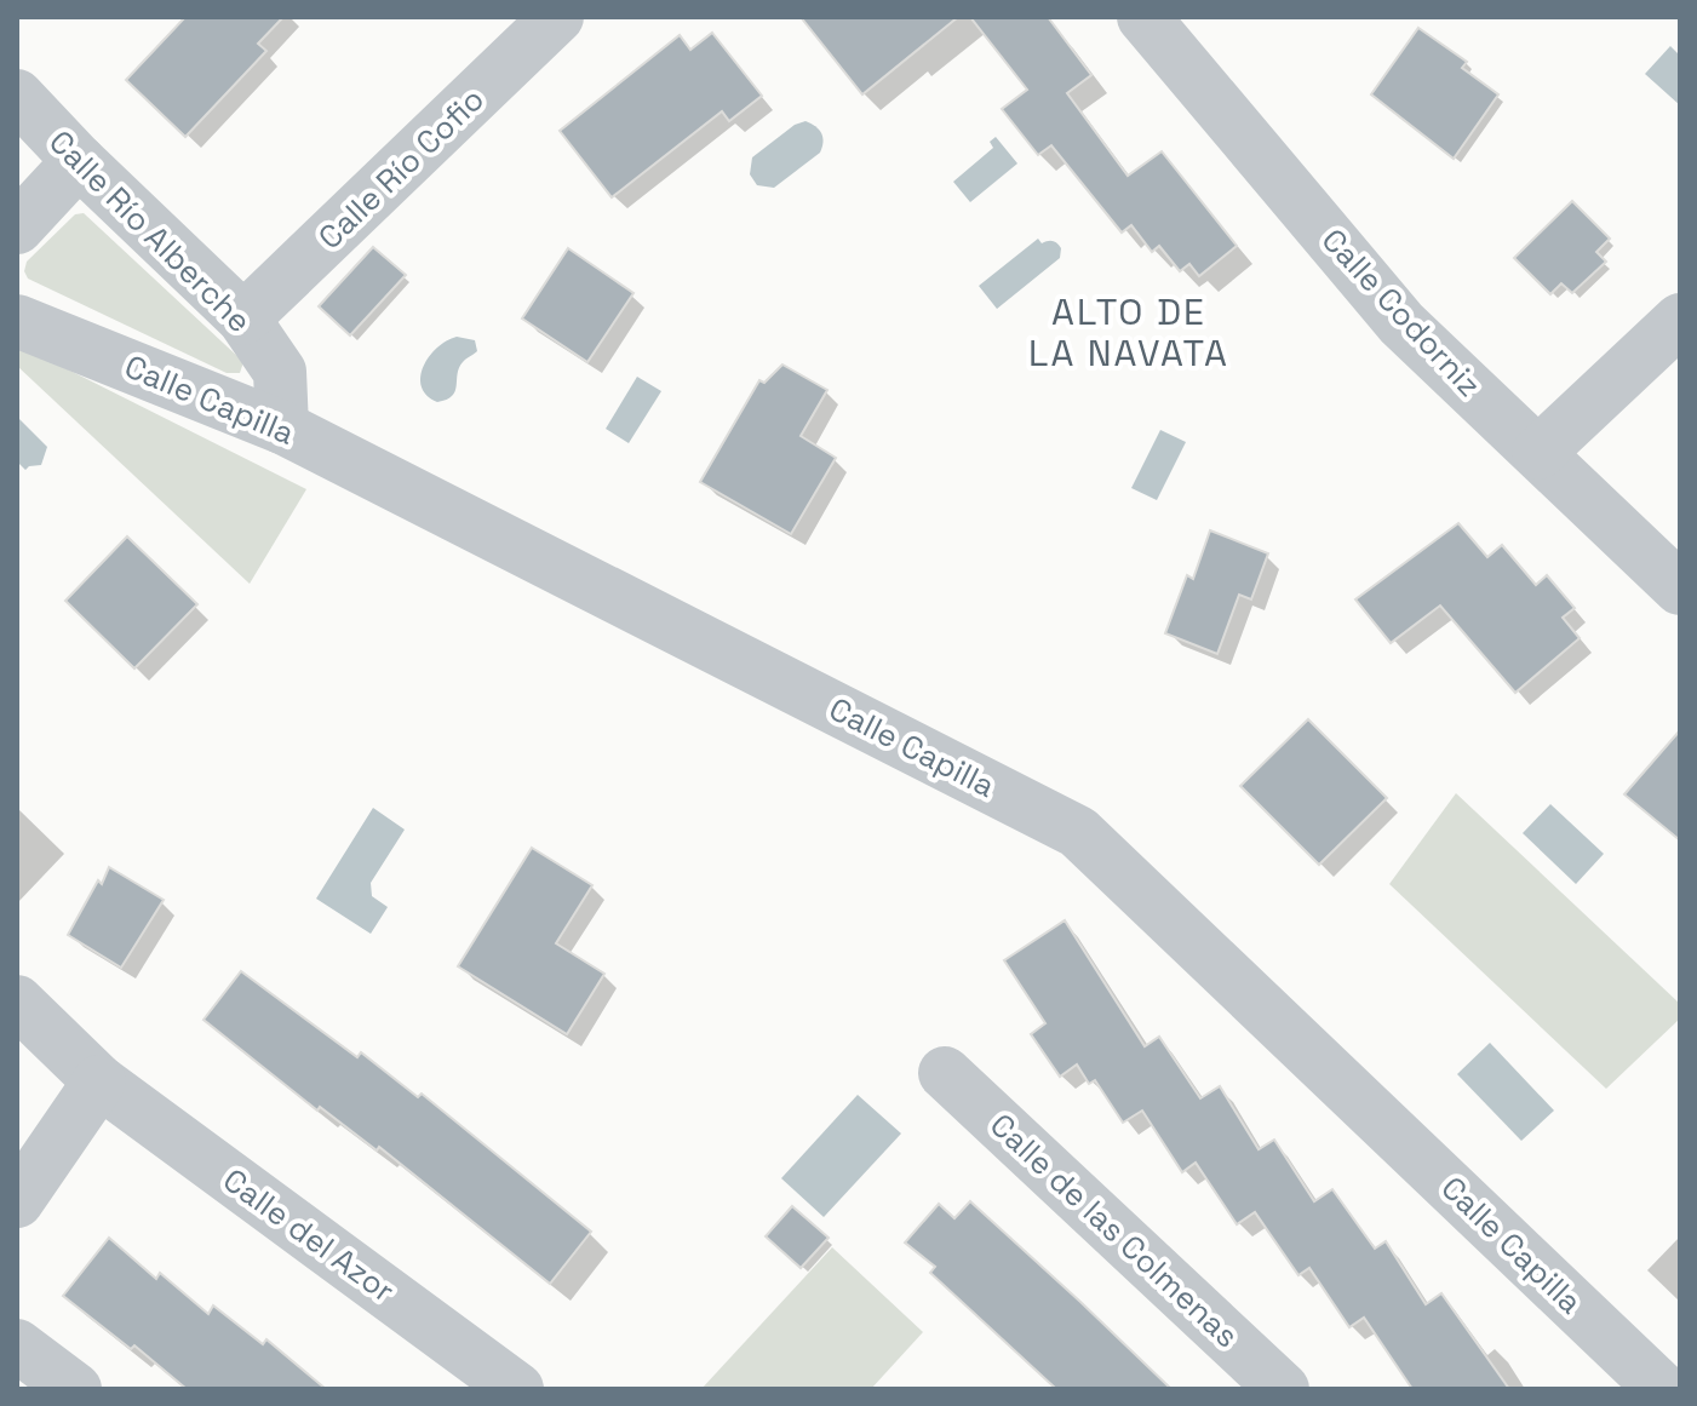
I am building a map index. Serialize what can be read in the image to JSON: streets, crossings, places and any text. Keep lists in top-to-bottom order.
{
  "streets": {
    "street": [
      "Calle Río Cofio",
      "Calle Río Alberche",
      "Calle Codorniz",
      "Calle Capilla",
      "Calle de las Colmenas",
      "Calle del Azor"
    ]
  },
  "crossings": [
    ["Calle Río Cofio", "Calle Río Alberche"],
    ["Calle Río Alberche", "Calle Capilla"]
  ],
  "districts": ["ALTO DE LA NAVATA"]
}
